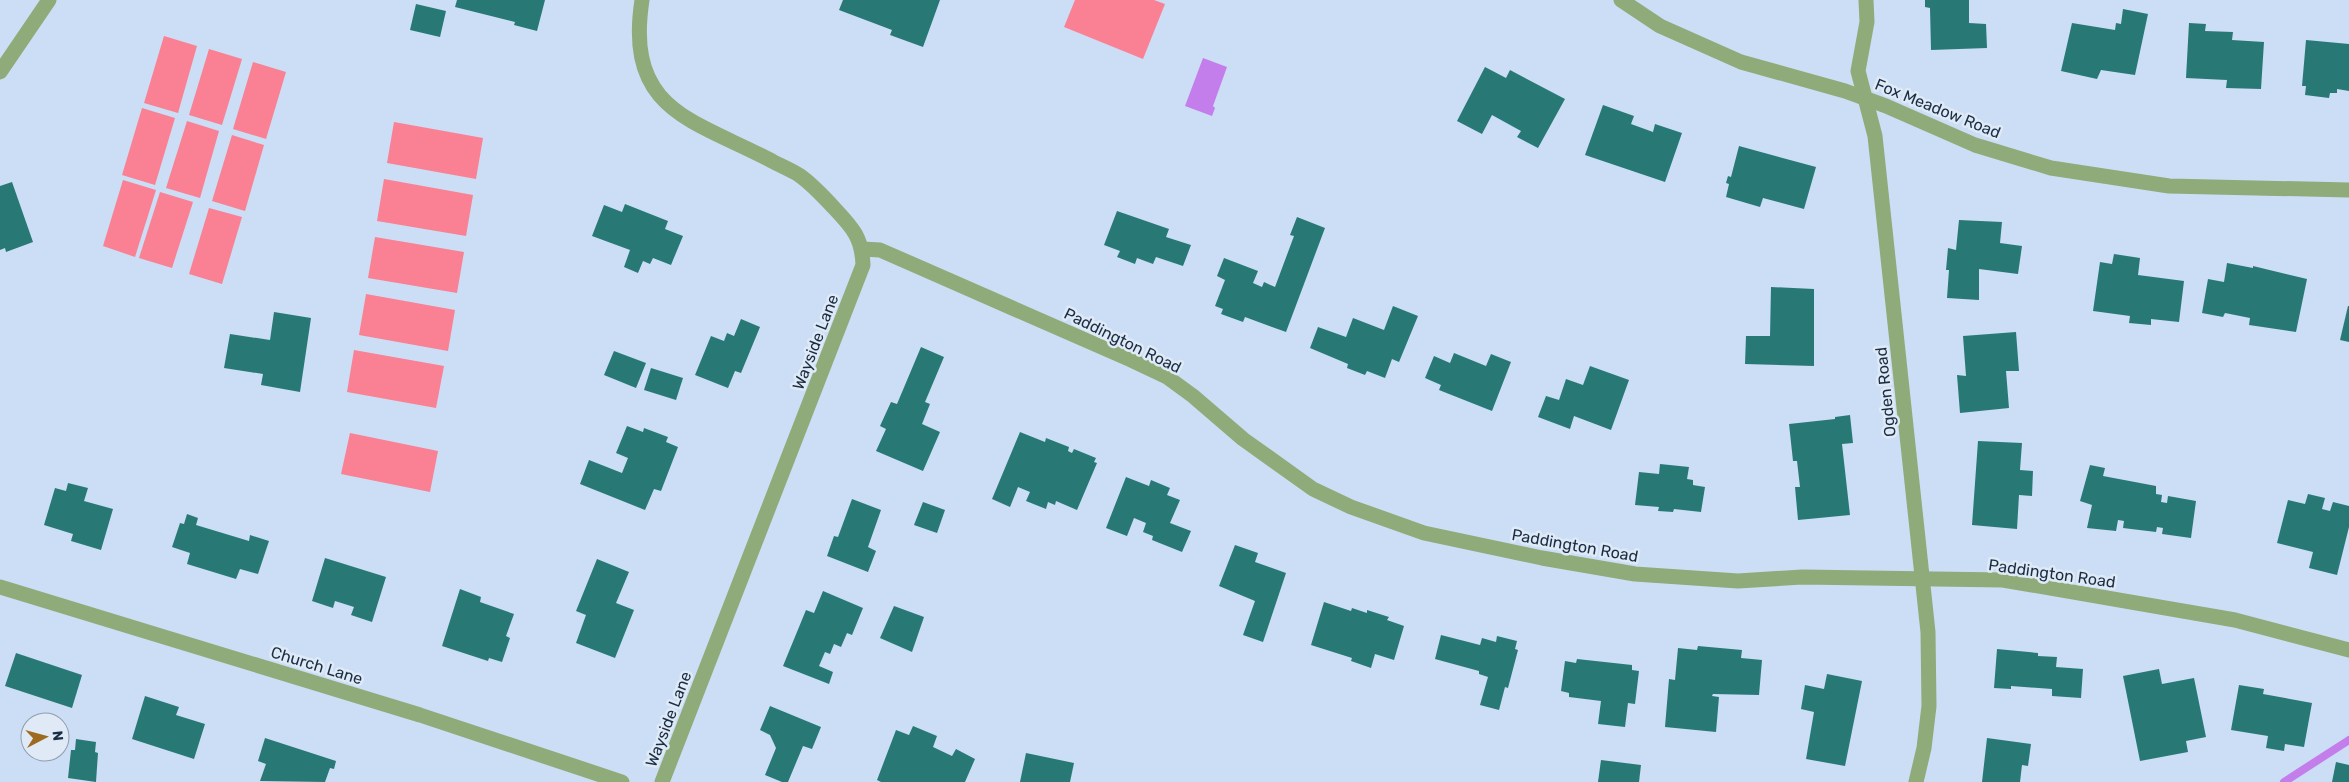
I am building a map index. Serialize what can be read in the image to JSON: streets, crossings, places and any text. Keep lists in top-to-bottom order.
{
  "streets": {
    "street": [
      "Fox Meadow Road",
      "Paddington Road",
      "Wayside Lane",
      "Ogden Road",
      "Church Lane"
    ]
  },
  "crossings": [
    ["Fox Meadow Road", "Ogden Road"],
    ["Paddington Road", "Wayside Lane"],
    ["Paddington Road", "Ogden Road"]
  ],
  "north": "right"
}
